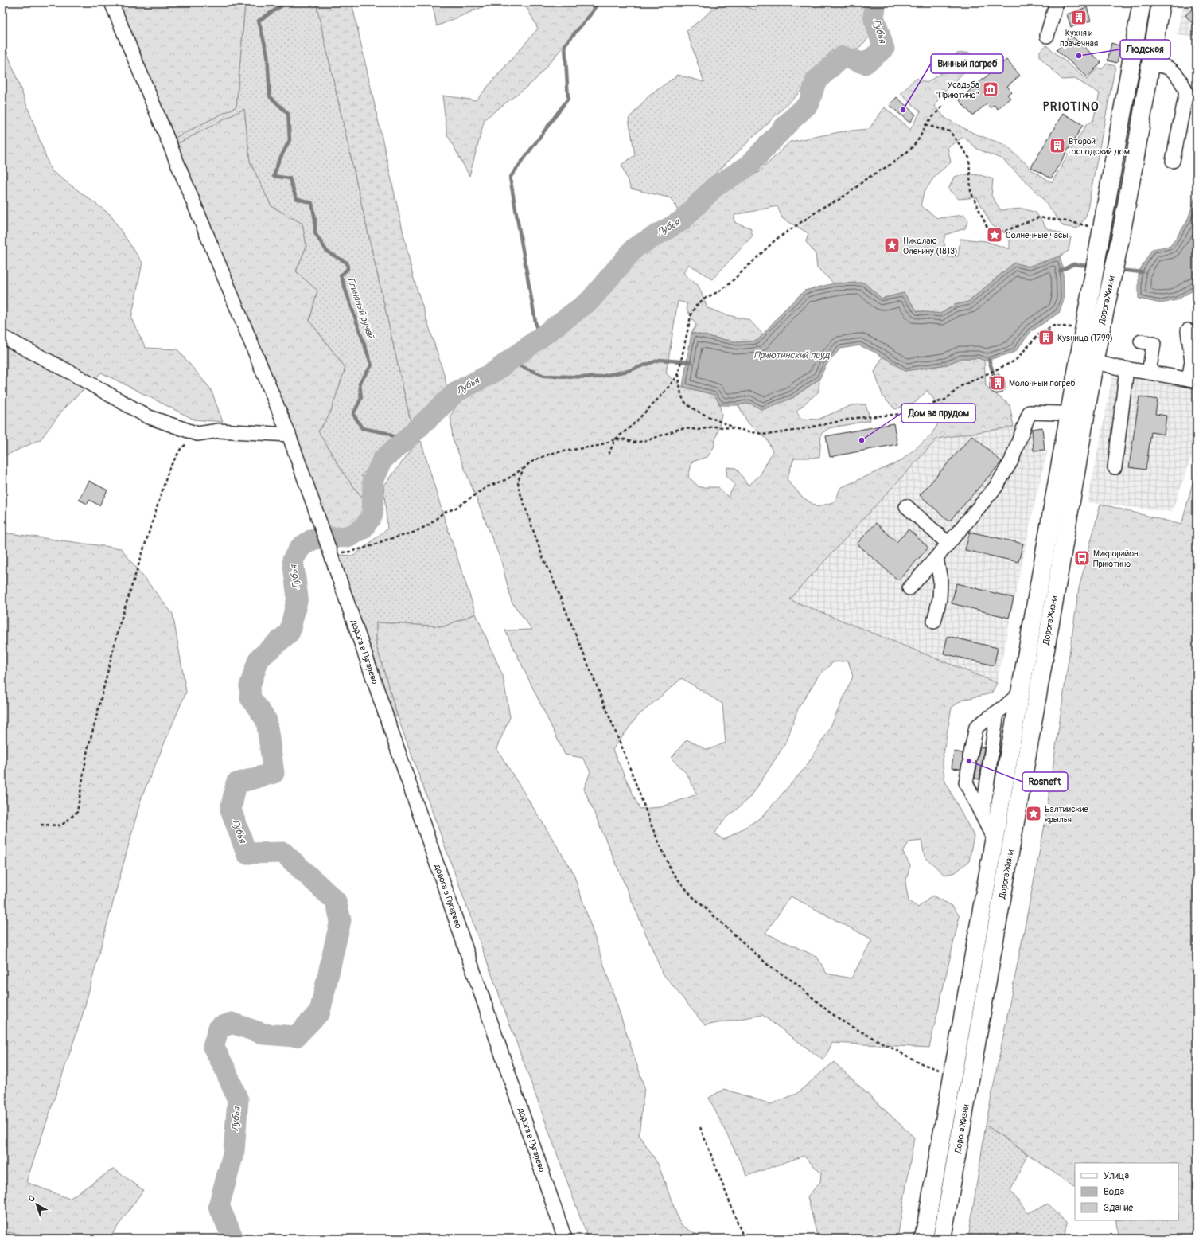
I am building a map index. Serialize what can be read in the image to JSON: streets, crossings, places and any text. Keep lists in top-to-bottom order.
{
  "streets": {
    "main road": ["Дорога Жизни"],
    "street": ["дорога в Пугарево"]
  },
  "districts": ["PRIOTINO"],
  "water": ["Лубья", "Глиняный ручей", "Приютинский пруд"],
  "places": {
    "building": [
      "Кухня и прачечная",
      "Второй господский дом",
      "Кузница (1799)",
      "Молочный погреб"
    ],
    "other": [
      "Людская",
      "Винный погреб",
      "Дом за прудом",
      "Rosneft"
    ],
    "museum": ["Усадьба \"Приютино\""],
    "place": ["Солнечные часы", "Николаю Оленину (1813)", "Балтийские крылья"],
    "bus stop": ["Микрорайон Приютино"]
  },
  "legend": ["Улица", "Вода", "Здание"],
  "north": "top left"
}
